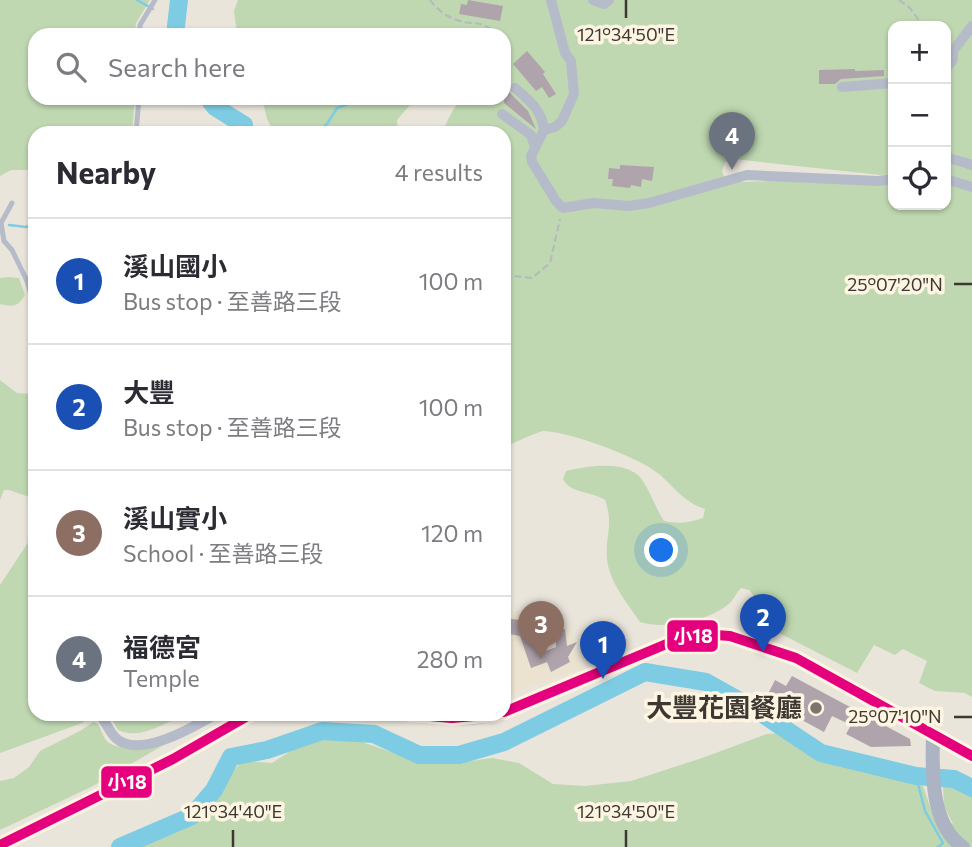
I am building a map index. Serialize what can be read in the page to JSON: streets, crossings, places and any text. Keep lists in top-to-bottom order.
{
  "places": ["大豐花園餐廳"],
  "lines": ["transit line 小18"],
  "page": {
    "map_buttons": ["+", "−"],
    "search": "Search here",
    "pins": [
      "4",
      "2",
      "3",
      "1"
    ],
    "heading": ["Nearby", "4 results"],
    "list": [
      {
        "mark": "1",
        "name": "溪山國小",
        "note": "Bus stop · 至善路三段",
        "value": "100 m"
      },
      {
        "mark": "2",
        "name": "大豐",
        "note": "Bus stop · 至善路三段",
        "value": "100 m"
      },
      {
        "mark": "3",
        "name": "溪山實小",
        "note": "School · 至善路三段",
        "value": "120 m"
      },
      {
        "mark": "4",
        "name": "福德宮",
        "note": "Temple",
        "value": "280 m"
      }
    ]
  },
  "coordinates": [
    "121°34'50\"E",
    "25°07'20\"N",
    "25°07'10\"N",
    "121°34'40\"E"
  ]
}
